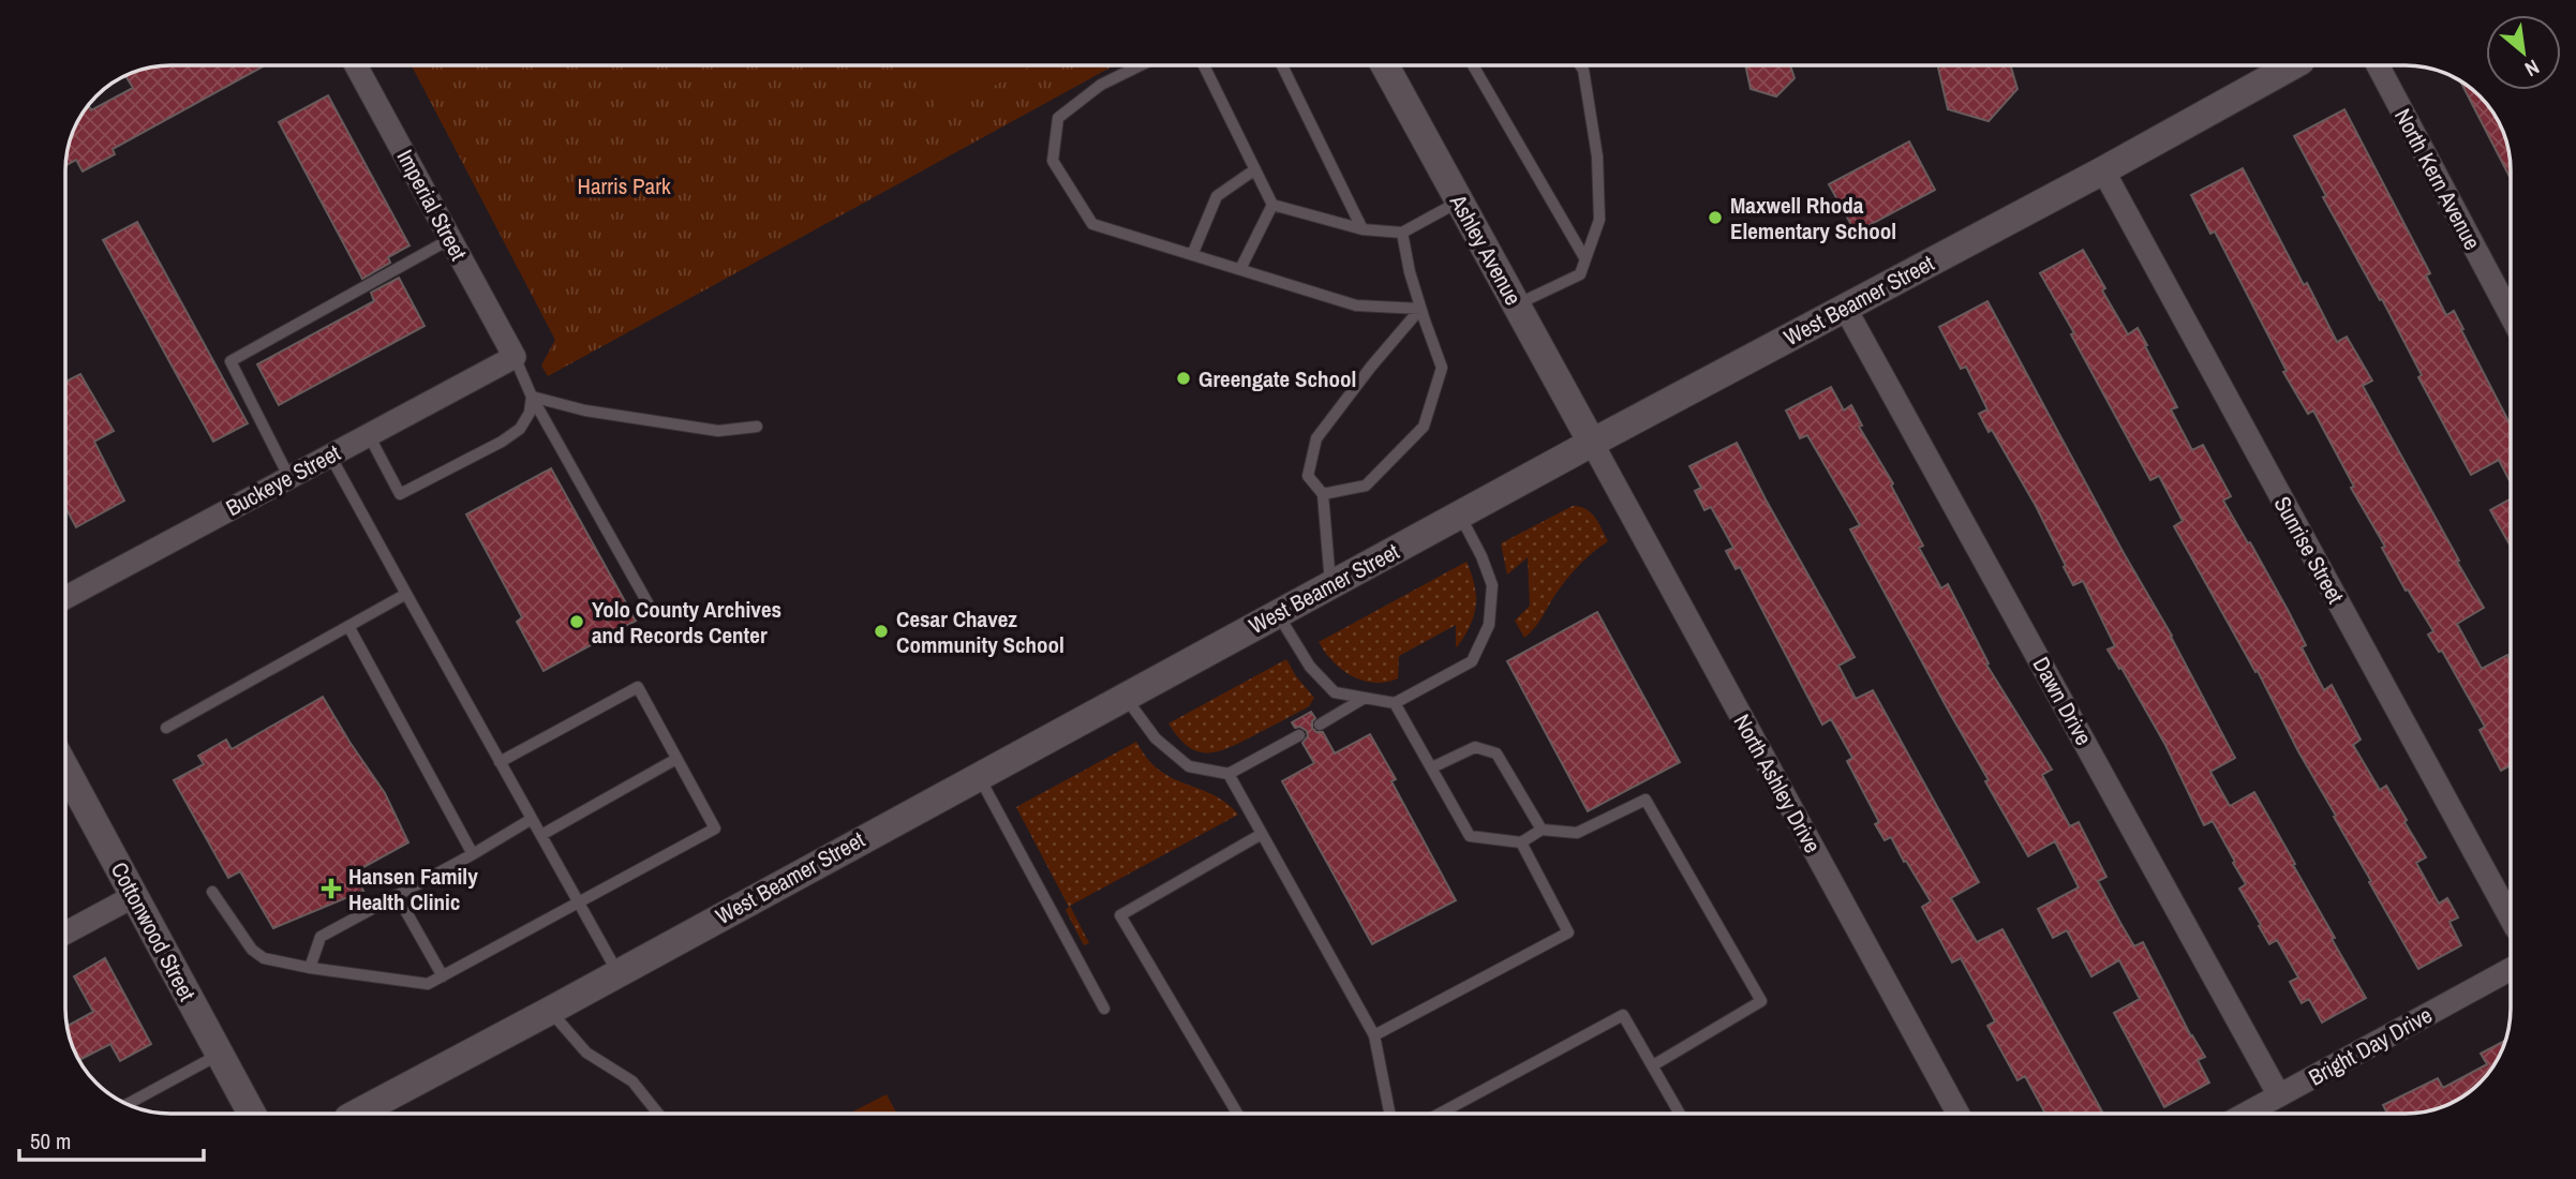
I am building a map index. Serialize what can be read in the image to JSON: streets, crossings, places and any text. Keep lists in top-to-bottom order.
{
  "streets": {
    "street": [
      "North Kern Avenue",
      "Imperial Street",
      "Ashley Avenue",
      "West Beamer Street",
      "Buckeye Street",
      "Sunrise Street",
      "Dawn Drive",
      "North Ashley Drive",
      "Cottonwood Street",
      "Bright Day Drive"
    ]
  },
  "crossings": [
    ["Imperial Street", "Buckeye Street"],
    ["Ashley Avenue", "West Beamer Street"],
    ["Ashley Avenue", "North Ashley Drive"],
    ["West Beamer Street", "Sunrise Street"],
    ["West Beamer Street", "Dawn Drive"],
    ["West Beamer Street", "North Ashley Drive"],
    ["Dawn Drive", "Bright Day Drive"]
  ],
  "parks": ["Harris Park"],
  "places": {
    "other": [
      "Maxwell Rhoda Elementary School",
      "Greengate School",
      "Yolo County Archives and Records Center",
      "Cesar Chavez Community School"
    ],
    "health": ["Hansen Family Health Clinic"]
  },
  "scale_bar": "50 m",
  "north": "bottom right"
}
